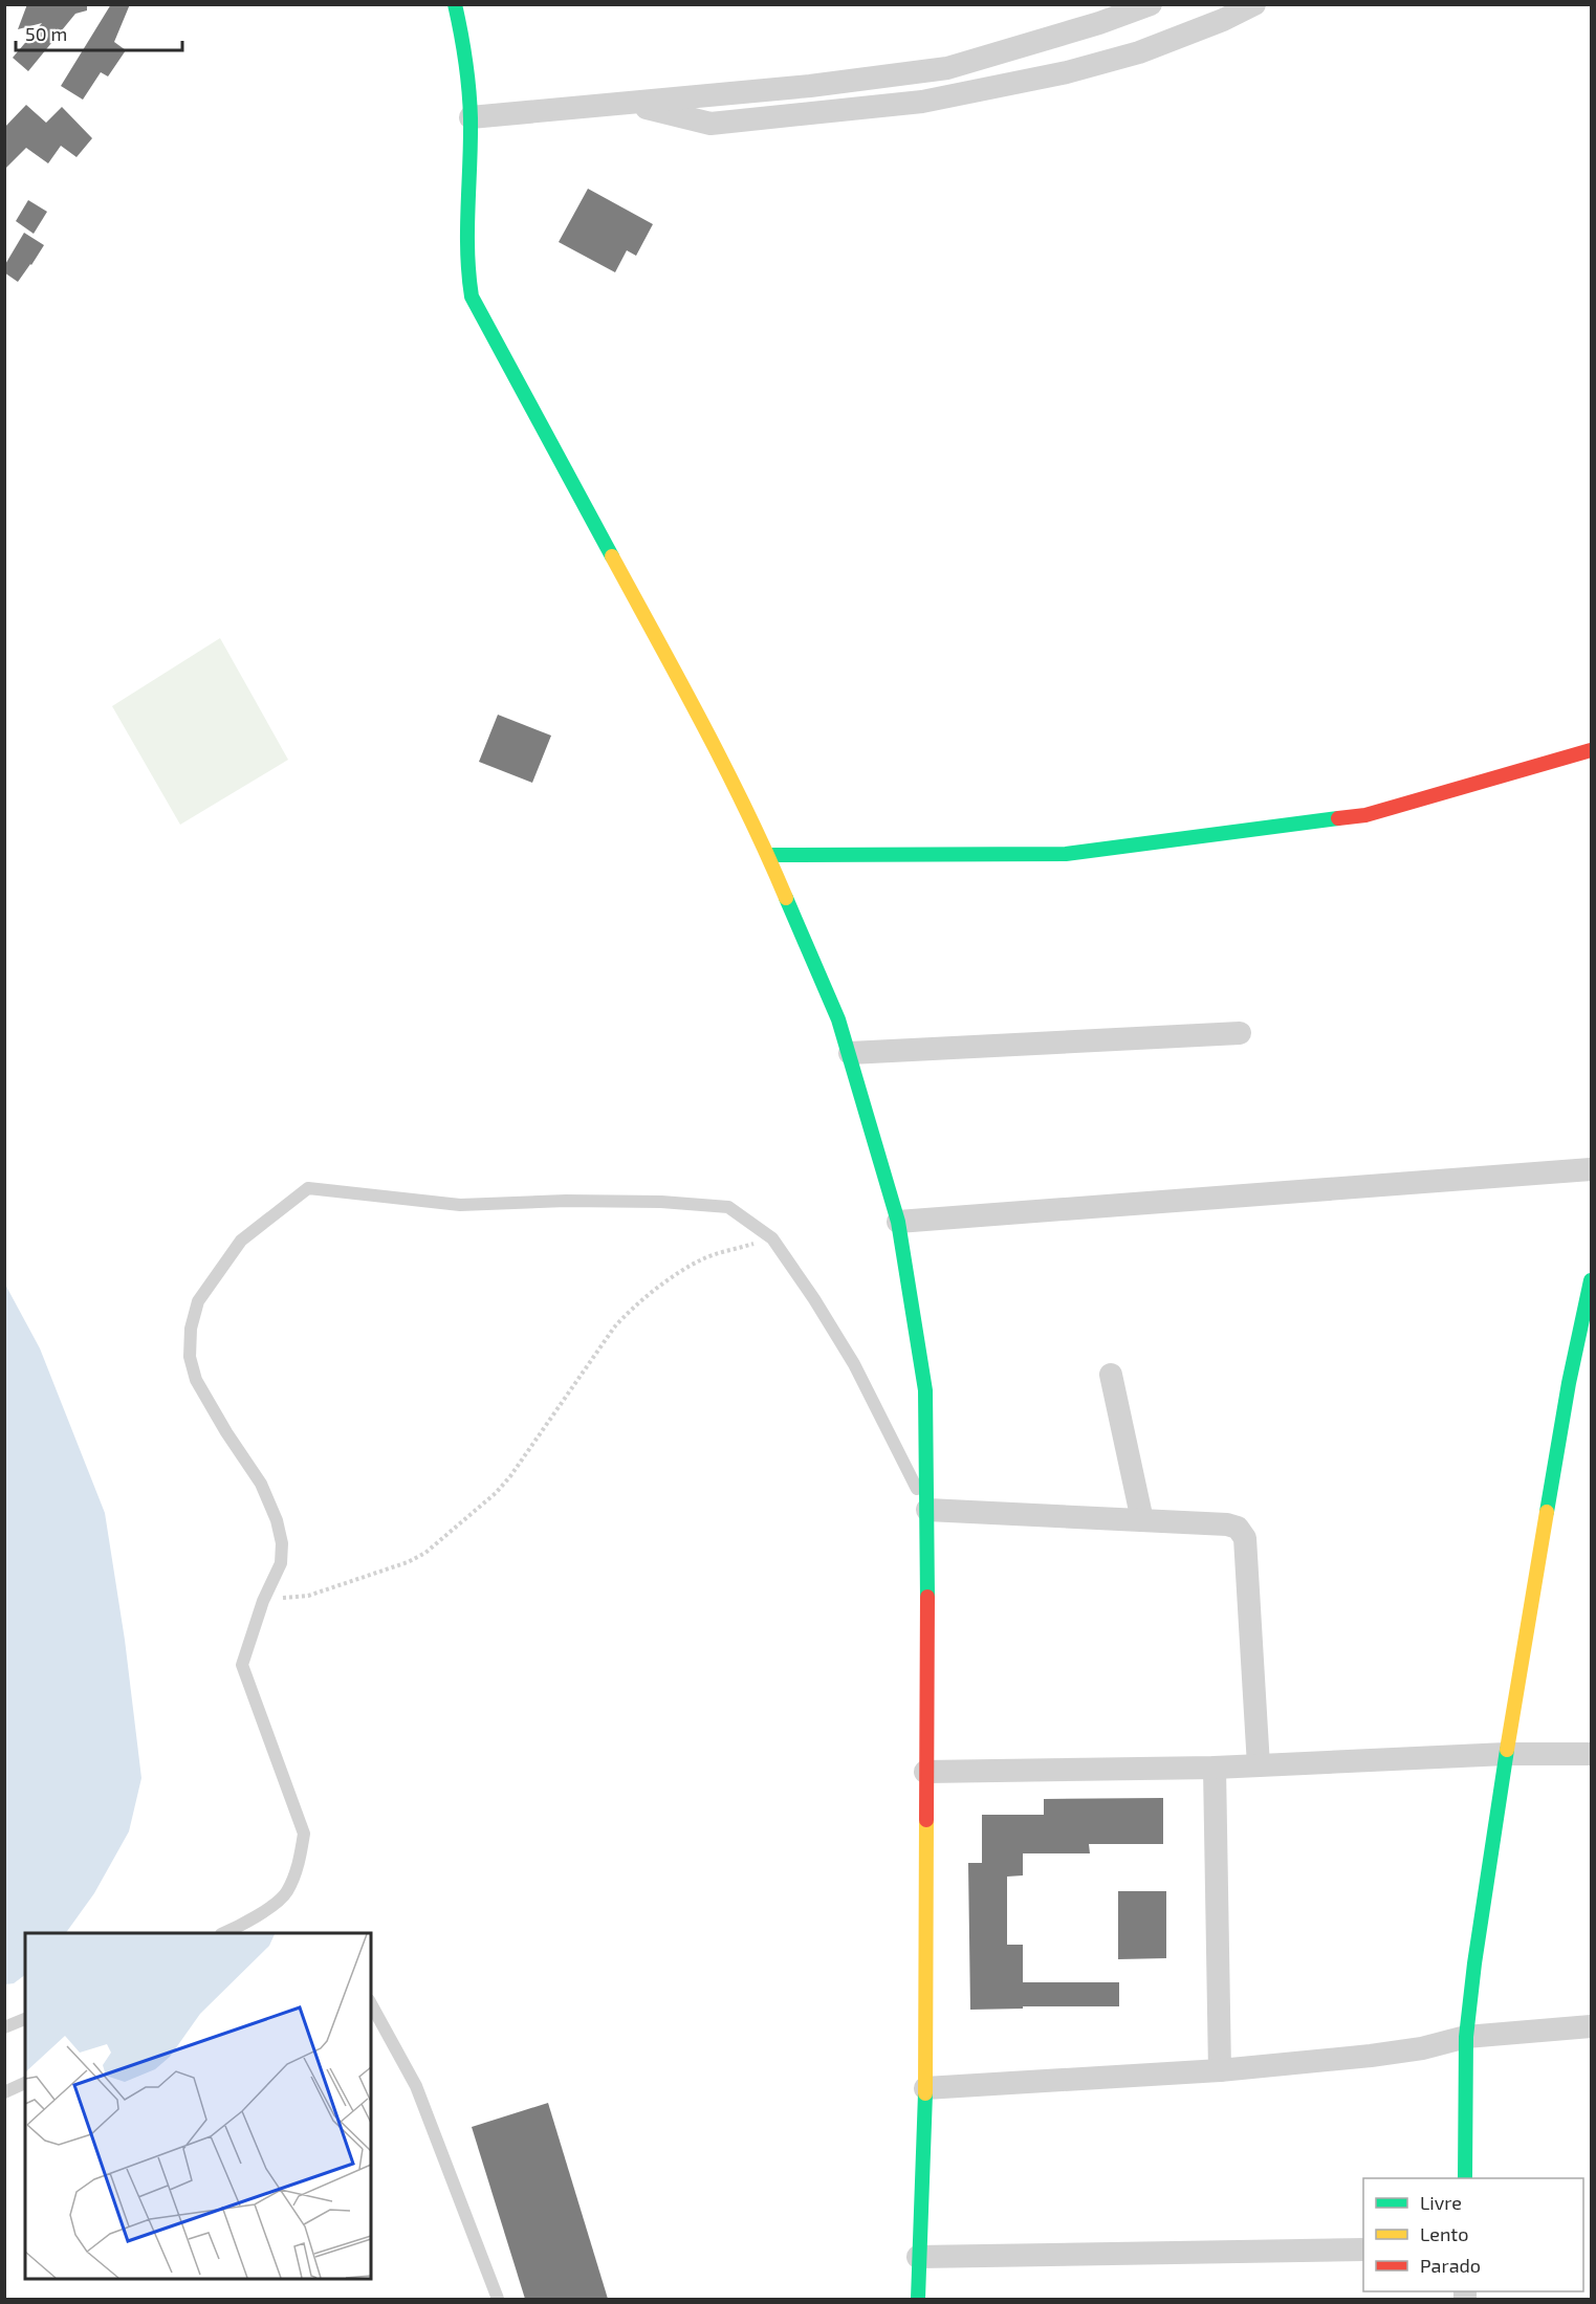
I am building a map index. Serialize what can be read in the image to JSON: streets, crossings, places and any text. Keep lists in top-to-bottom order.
{
  "legend": ["Livre", "Lento", "Parado"],
  "scale_bar": "50 m"
}
